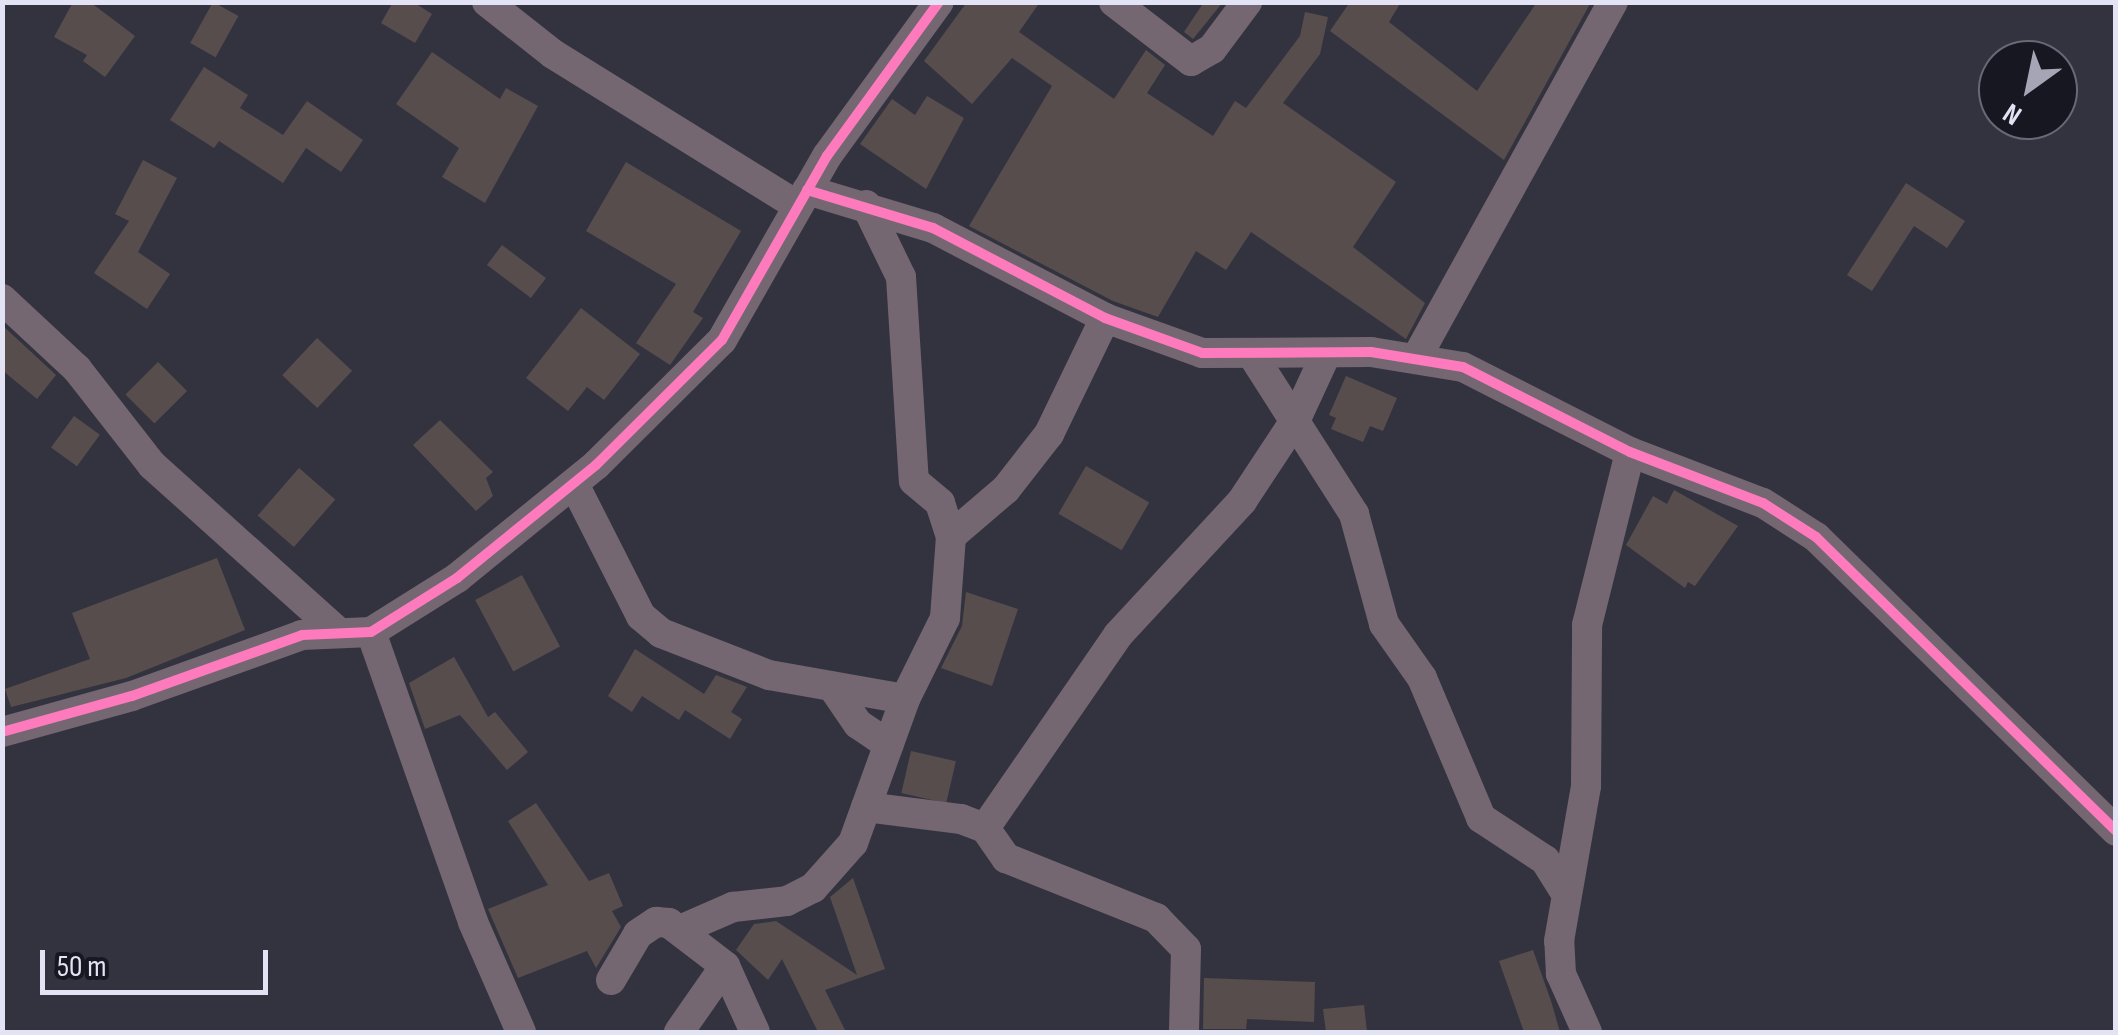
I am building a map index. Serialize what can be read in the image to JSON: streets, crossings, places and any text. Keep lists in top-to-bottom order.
{
  "scale_bar": "50 m",
  "north": "bottom left"
}
